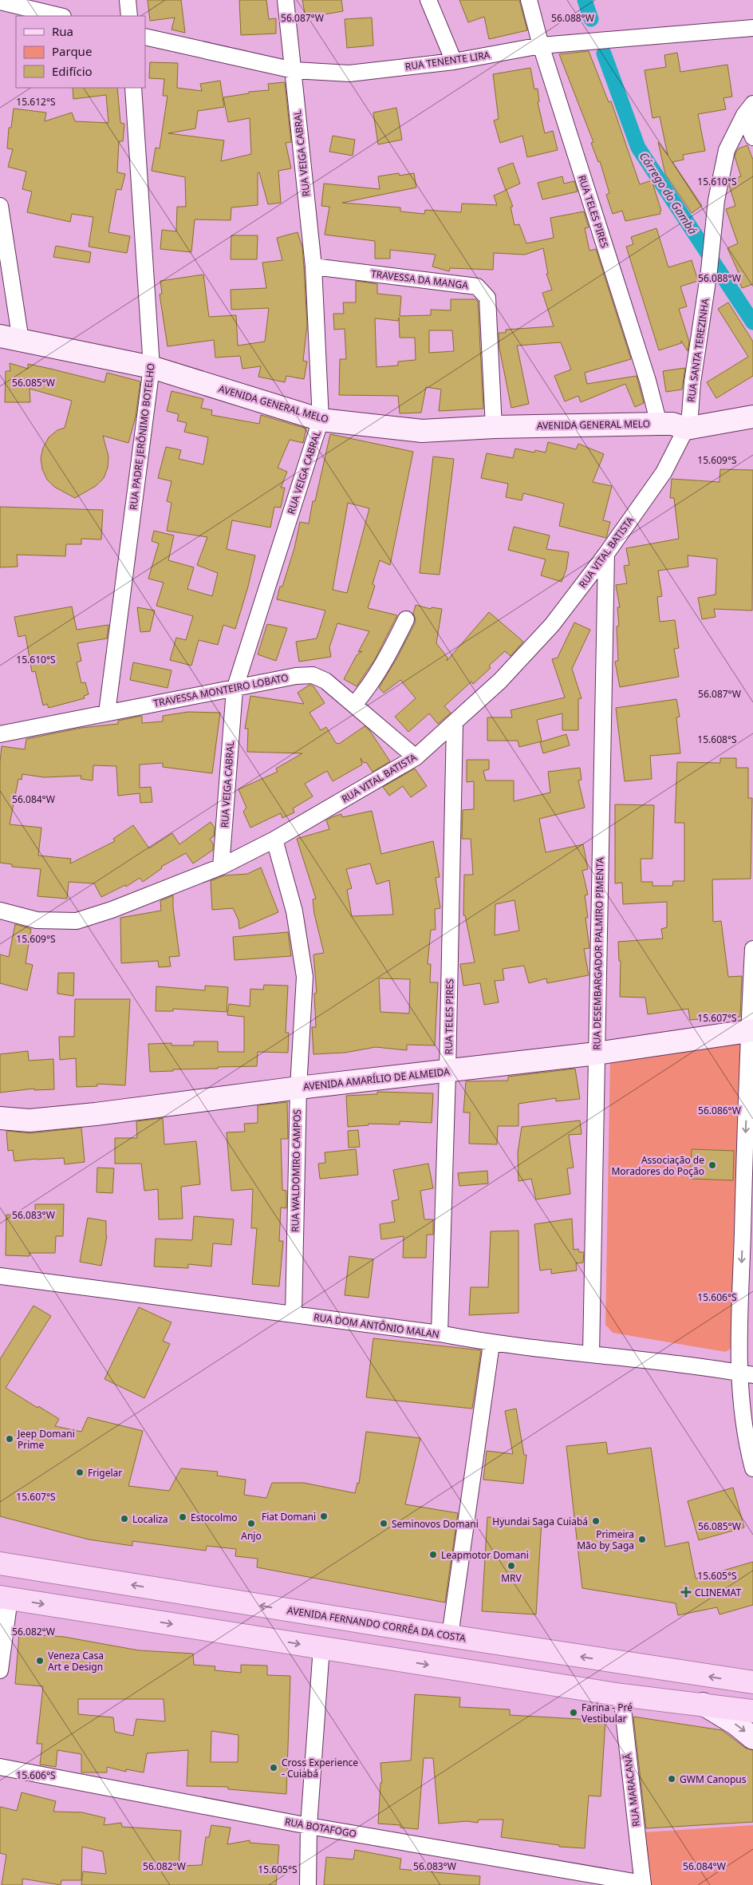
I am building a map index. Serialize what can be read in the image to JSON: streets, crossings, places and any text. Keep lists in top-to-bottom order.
{
  "streets": {
    "main road": ["AVENIDA FERNANDO CORRÊA DA COSTA"],
    "street": [
      "RUA TENENTE LIRA",
      "RUA VEIGA CABRAL",
      "RUA TELES PIRES",
      "TRAVESSA DA MANGA",
      "RUA SANTA TEREZINHA",
      "AVENIDA GENERAL MELO",
      "RUA PADRE JERÔNIMO BOTELHO",
      "RUA VITAL BATISTA",
      "TRAVESSA MONTEIRO LOBATO",
      "RUA DESEMBARGADOR PALMIRO PIMENTA",
      "AVENIDA AMARÍLIO DE ALMEIDA",
      "RUA WALDOMIRO CAMPOS",
      "RUA DOM ANTÔNIO MALAN",
      "RUA MARACANÃ",
      "RUA BOTAFOGO"
    ]
  },
  "crossings": [
    ["RUA TENENTE LIRA", "RUA VEIGA CABRAL"],
    ["RUA TENENTE LIRA", "RUA TELES PIRES"],
    ["RUA VEIGA CABRAL", "TRAVESSA DA MANGA"],
    ["RUA VEIGA CABRAL", "AVENIDA GENERAL MELO"],
    ["RUA VEIGA CABRAL", "RUA VITAL BATISTA"],
    ["RUA VEIGA CABRAL", "TRAVESSA MONTEIRO LOBATO"],
    ["RUA TELES PIRES", "RUA SANTA TEREZINHA"],
    ["RUA TELES PIRES", "AVENIDA GENERAL MELO"],
    ["RUA TELES PIRES", "RUA VITAL BATISTA"],
    ["RUA TELES PIRES", "AVENIDA AMARÍLIO DE ALMEIDA"],
    ["RUA TELES PIRES", "RUA DOM ANTÔNIO MALAN"],
    ["TRAVESSA DA MANGA", "AVENIDA GENERAL MELO"],
    ["RUA SANTA TEREZINHA", "AVENIDA GENERAL MELO"],
    ["RUA SANTA TEREZINHA", "RUA VITAL BATISTA"],
    ["AVENIDA GENERAL MELO", "RUA PADRE JERÔNIMO BOTELHO"],
    ["AVENIDA GENERAL MELO", "RUA VITAL BATISTA"],
    ["RUA PADRE JERÔNIMO BOTELHO", "TRAVESSA MONTEIRO LOBATO"],
    ["RUA VITAL BATISTA", "TRAVESSA MONTEIRO LOBATO"],
    ["RUA VITAL BATISTA", "RUA DESEMBARGADOR PALMIRO PIMENTA"],
    ["RUA VITAL BATISTA", "RUA WALDOMIRO CAMPOS"],
    ["RUA DESEMBARGADOR PALMIRO PIMENTA", "AVENIDA AMARÍLIO DE ALMEIDA"],
    ["RUA DESEMBARGADOR PALMIRO PIMENTA", "RUA DOM ANTÔNIO MALAN"],
    ["AVENIDA AMARÍLIO DE ALMEIDA", "RUA WALDOMIRO CAMPOS"],
    ["RUA WALDOMIRO CAMPOS", "RUA DOM ANTÔNIO MALAN"],
    ["RUA MARACANÃ", "RUA BOTAFOGO"]
  ],
  "water": ["Córrego do Gambá"],
  "places": {
    "other": [
      "Associação de Moradores do Poção",
      "Jeep Domani Prime",
      "Frigelar",
      "Fiat Domani",
      "Estocolmo",
      "Localiza",
      "Hyundai Saga Cuiabá",
      "Anjo",
      "Seminovos Domani",
      "Primeira Mão by Saga",
      "Leapmotor Domani",
      "MRV",
      "Veneza Casa Art e Design",
      "Farina - Pré Vestibular",
      "Cross Experience - Cuiabá",
      "GWM Canopus"
    ],
    "health": ["CLINEMAT"]
  },
  "legend": ["Rua", "Parque", "Edifício"],
  "coordinates": [
    "56.087°W",
    "56.088°W",
    "15.612°S",
    "15.610°S",
    "56.085°W",
    "15.609°S",
    "15.608°S",
    "56.084°W",
    "15.607°S",
    "56.086°W",
    "56.083°W",
    "15.606°S",
    "15.605°S",
    "56.082°W"
  ]
}
